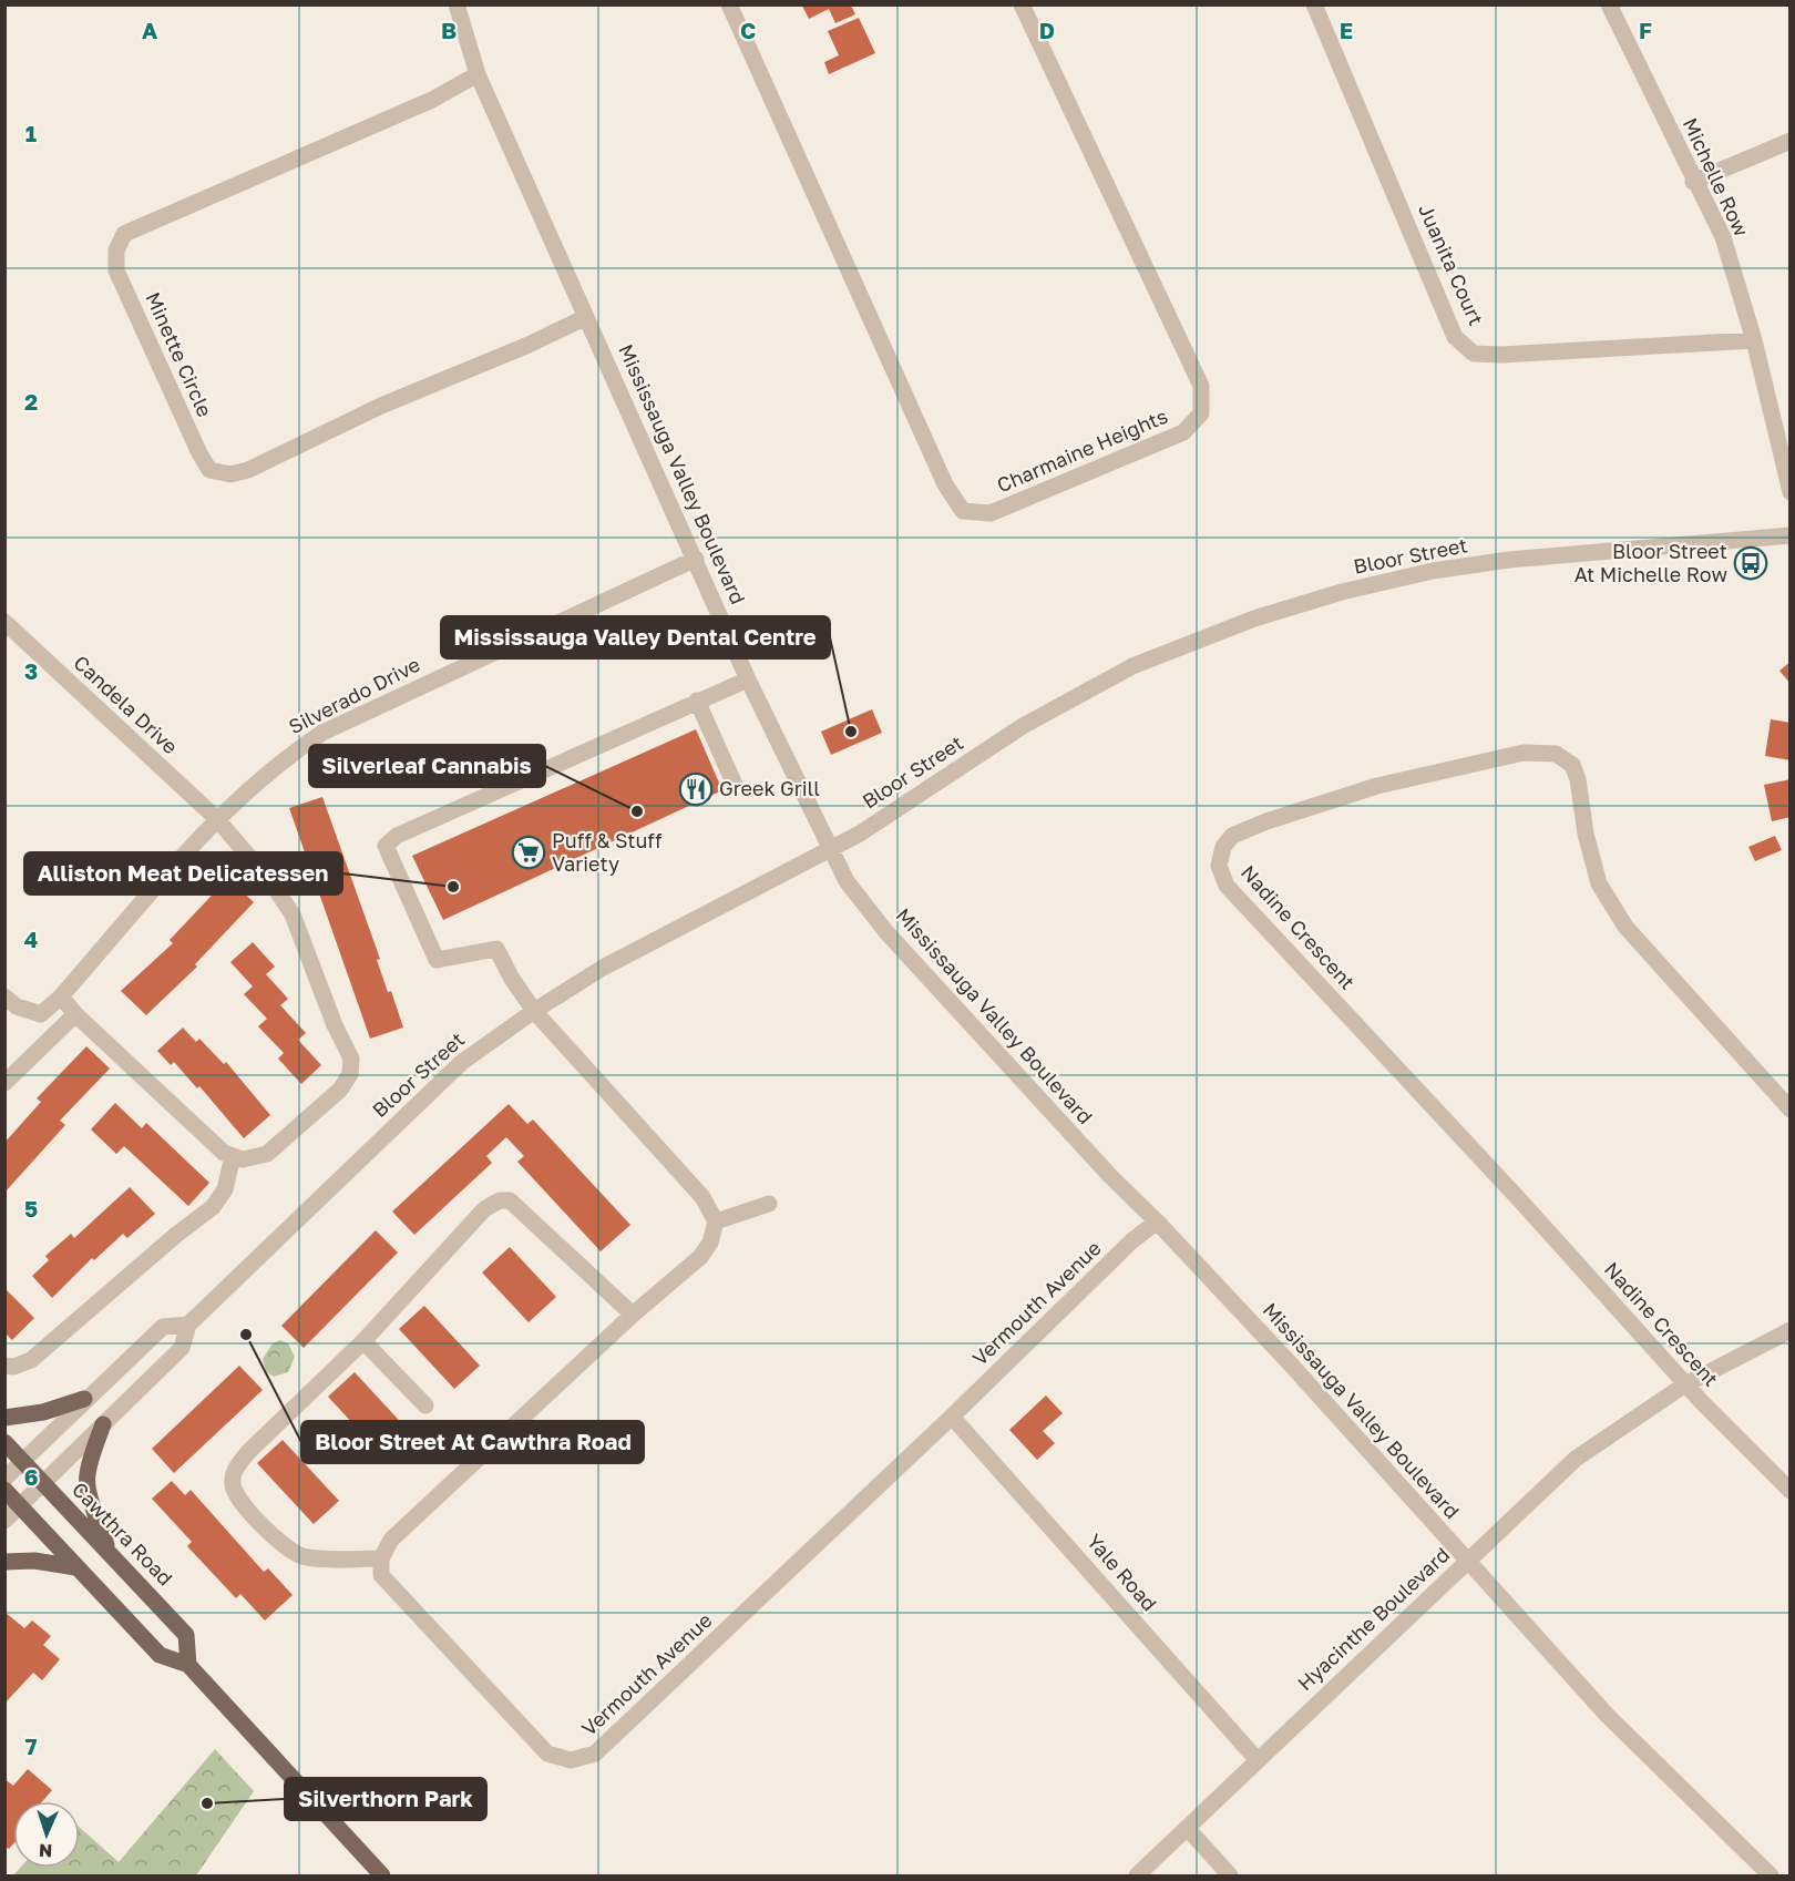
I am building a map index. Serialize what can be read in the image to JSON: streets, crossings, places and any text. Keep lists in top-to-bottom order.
{
  "streets": {
    "main road": ["Cawthra Road"],
    "street": [
      "Michelle Row",
      "Juanita Court",
      "Minette Circle",
      "Charmaine Heights",
      "Mississauga Valley Boulevard",
      "Bloor Street",
      "Silverado Drive",
      "Candela Drive",
      "Nadine Crescent",
      "Vermouth Avenue",
      "Yale Road",
      "Hyacinthe Boulevard"
    ]
  },
  "crossings": [
    ["Michelle Row", "Juanita Court"],
    ["Minette Circle", "Mississauga Valley Boulevard"],
    ["Mississauga Valley Boulevard", "Bloor Street"],
    ["Mississauga Valley Boulevard", "Silverado Drive"],
    ["Mississauga Valley Boulevard", "Vermouth Avenue"],
    ["Mississauga Valley Boulevard", "Hyacinthe Boulevard"],
    ["Bloor Street", "Cawthra Road"],
    ["Silverado Drive", "Candela Drive"],
    ["Nadine Crescent", "Hyacinthe Boulevard"],
    ["Vermouth Avenue", "Yale Road"],
    ["Yale Road", "Hyacinthe Boulevard"]
  ],
  "places": {
    "bus stop": ["Bloor Street At Michelle Row"],
    "other": [
      "Mississauga Valley Dental Centre",
      "Silverleaf Cannabis",
      "Alliston Meat Delicatessen",
      "Bloor Street At Cawthra Road",
      "Silverthorn Park"
    ],
    "restaurant": ["Greek Grill"],
    "supermarket": ["Puff & Stuff Variety"]
  },
  "north": "bottom",
  "grid": {
    "columns": [
      "A",
      "B",
      "C",
      "D",
      "E",
      "F"
    ],
    "rows": [
      "1",
      "2",
      "3",
      "4",
      "5",
      "6",
      "7"
    ]
  }
}
